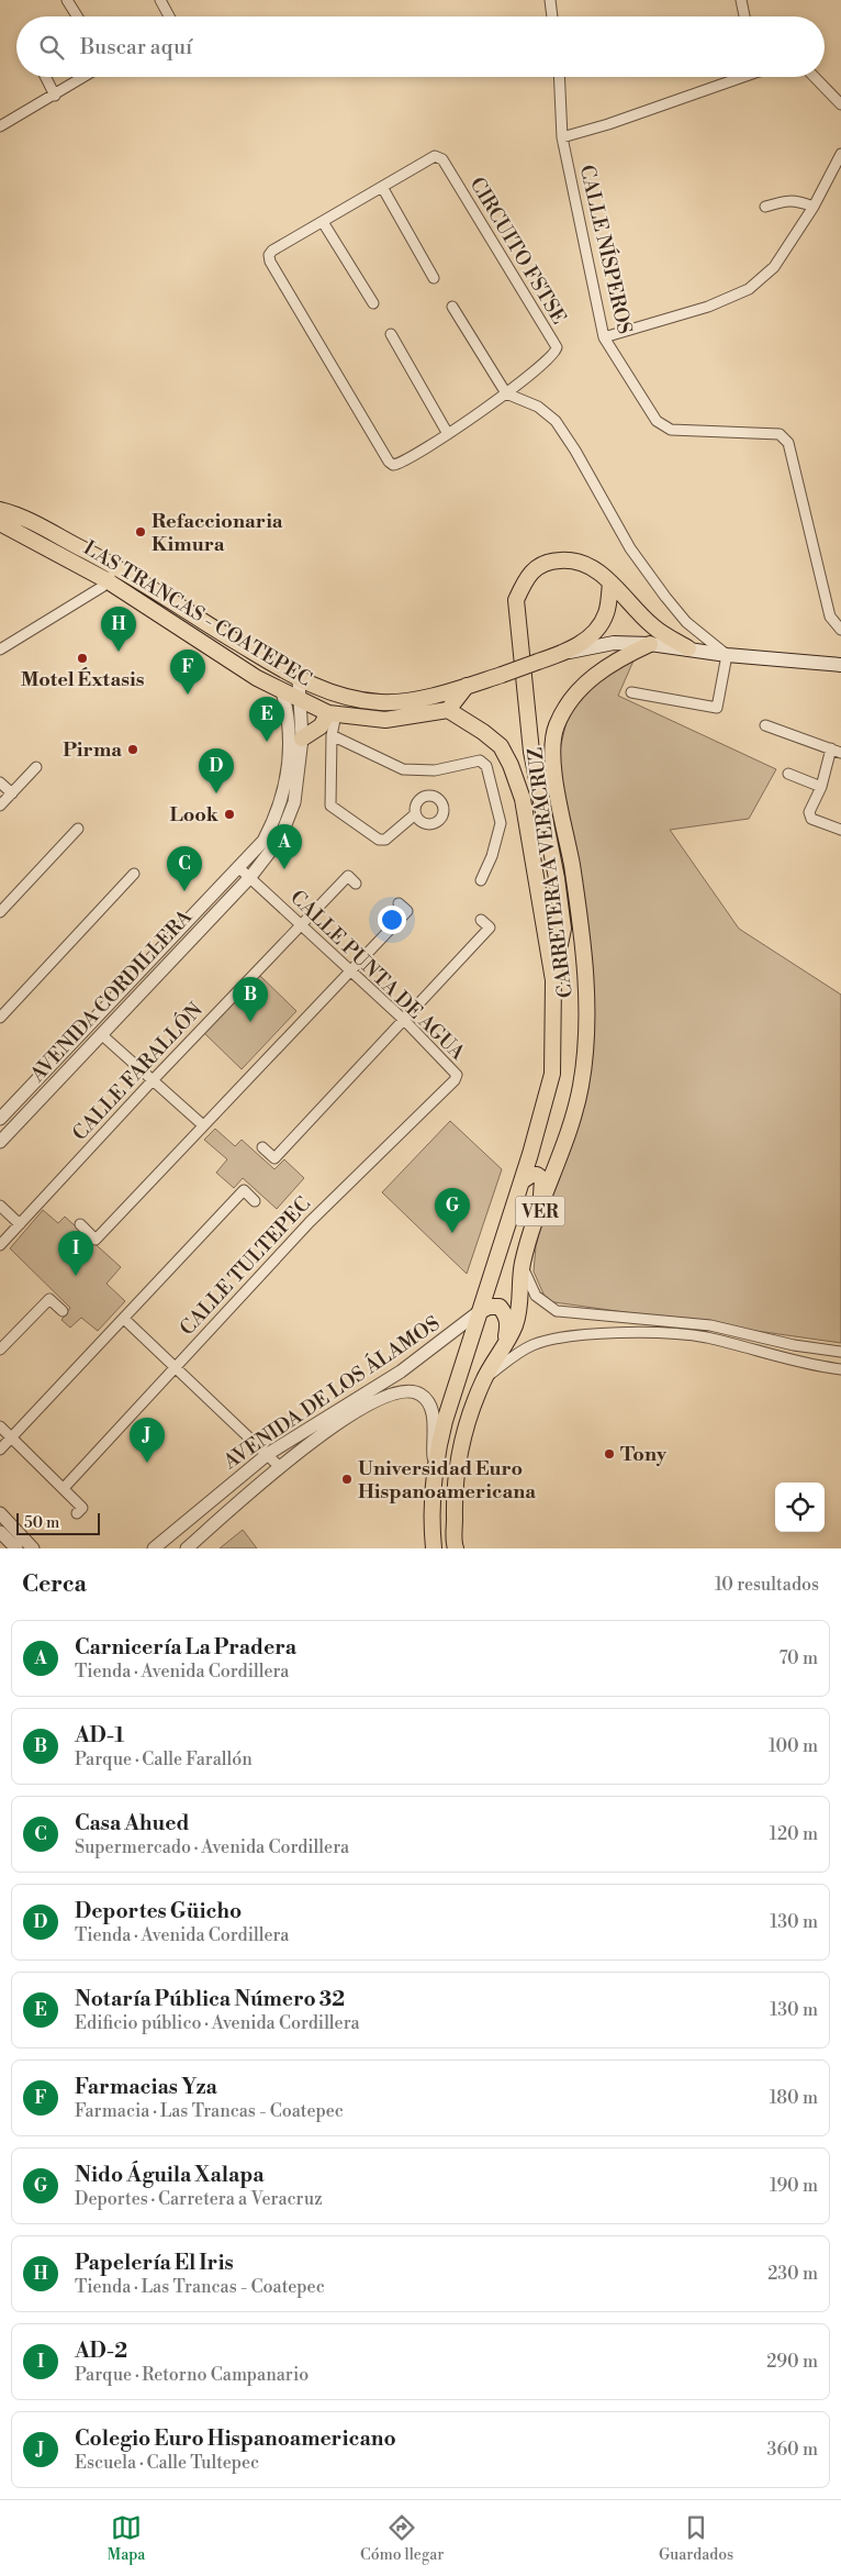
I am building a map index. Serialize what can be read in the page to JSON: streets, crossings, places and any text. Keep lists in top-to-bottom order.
{
  "streets": {
    "main road": ["LAS TRANCAS - COATEPEC", "CARRETERA A VERACRUZ", "VER"],
    "street": [
      "CALLE NÍSPEROS",
      "CIRCUITO FSTSE",
      "CALLE PUNTA DE AGUA",
      "AVENIDA CORDILLERA",
      "CALLE FARALLÓN",
      "CALLE TULTEPEC",
      "AVENIDA DE LOS ÁLAMOS"
    ]
  },
  "crossings": [
    ["LAS TRANCAS - COATEPEC", "CARRETERA A VERACRUZ"],
    ["LAS TRANCAS - COATEPEC", "AVENIDA CORDILLERA"],
    ["CARRETERA A VERACRUZ", "AVENIDA DE LOS ÁLAMOS"],
    ["CALLE PUNTA DE AGUA", "AVENIDA CORDILLERA"],
    ["CALLE PUNTA DE AGUA", "CALLE FARALLÓN"],
    ["CALLE PUNTA DE AGUA", "CALLE TULTEPEC"]
  ],
  "places": [
    "Refaccionaria Kimura",
    "Motel Éxtasis",
    "Pirma",
    "Look",
    "Tony",
    "Universidad Euro Hispanoamericana"
  ],
  "scale_bar": "50 m",
  "page": {
    "search": "Buscar aquí",
    "pins": [
      "H",
      "F",
      "E",
      "D",
      "A",
      "C",
      "B",
      "G",
      "I",
      "J"
    ],
    "scale": "50 m",
    "heading": ["Cerca", "10 resultados"],
    "list": [
      {
        "mark": "A",
        "name": "Carnicería La Pradera",
        "note": "Tienda · Avenida Cordillera",
        "value": "70 m"
      },
      {
        "mark": "B",
        "name": "AD-1",
        "note": "Parque · Calle Farallón",
        "value": "100 m"
      },
      {
        "mark": "C",
        "name": "Casa Ahued",
        "note": "Supermercado · Avenida Cordillera",
        "value": "120 m"
      },
      {
        "mark": "D",
        "name": "Deportes Güicho",
        "note": "Tienda · Avenida Cordillera",
        "value": "130 m"
      },
      {
        "mark": "E",
        "name": "Notaría Pública Número 32",
        "note": "Edificio público · Avenida Cordillera",
        "value": "130 m"
      },
      {
        "mark": "F",
        "name": "Farmacias Yza",
        "note": "Farmacia · Las Trancas - Coatepec",
        "value": "180 m"
      },
      {
        "mark": "G",
        "name": "Nido Águila Xalapa",
        "note": "Deportes · Carretera a Veracruz",
        "value": "190 m"
      },
      {
        "mark": "H",
        "name": "Papelería El Iris",
        "note": "Tienda · Las Trancas - Coatepec",
        "value": "230 m"
      },
      {
        "mark": "I",
        "name": "AD-2",
        "note": "Parque · Retorno Campanario",
        "value": "290 m"
      },
      {
        "mark": "J",
        "name": "Colegio Euro Hispanoamericano",
        "note": "Escuela · Calle Tultepec",
        "value": "360 m"
      }
    ],
    "nav": ["Mapa", "Cómo llegar", "Guardados"]
  }
}
